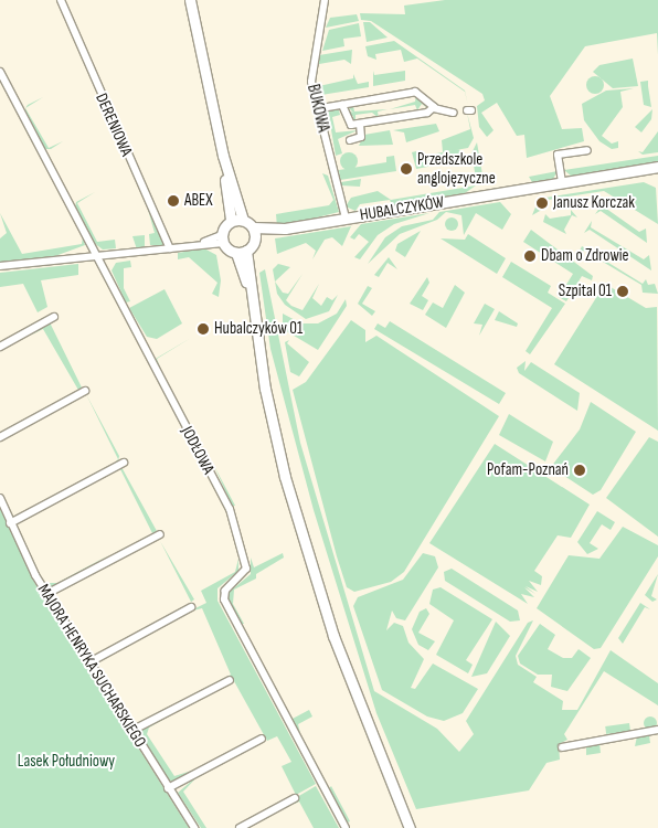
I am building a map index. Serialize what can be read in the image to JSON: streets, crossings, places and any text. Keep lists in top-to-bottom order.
{
  "streets": {
    "main road": ["HUBALCZYKÓW"],
    "street": [
      "BUKOWA",
      "DERENIOWA",
      "JODŁOWA",
      "MAJORA HENRYKA SUCHARSKIEGO"
    ]
  },
  "crossings": [
    ["BUKOWA", "HUBALCZYKÓW"]
  ],
  "parks": ["Lasek Południowy"],
  "places": [
    "Przedszkole anglojęzyczne",
    "ABEX",
    "Janusz Korczak",
    "Dbam o Zdrowie",
    "Szpital 01",
    "Hubalczyków 01",
    "Pofam-Poznań"
  ]
}
